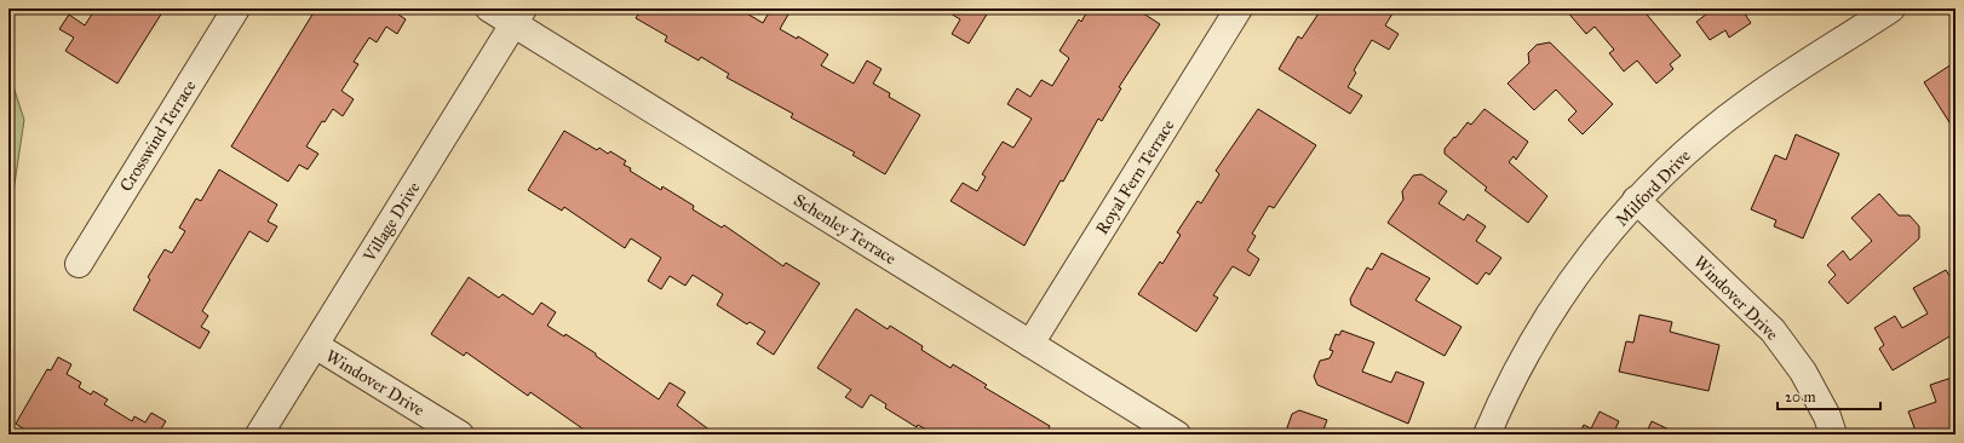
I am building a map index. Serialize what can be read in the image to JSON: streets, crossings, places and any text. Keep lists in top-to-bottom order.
{
  "streets": {
    "street": [
      "Crosswind Terrace",
      "Royal Fern Terrace",
      "Milford Drive",
      "Village Drive",
      "Schenley Terrace",
      "Windover Drive"
    ]
  },
  "crossings": [
    ["Royal Fern Terrace", "Schenley Terrace"],
    ["Milford Drive", "Windover Drive"],
    ["Village Drive", "Schenley Terrace"],
    ["Village Drive", "Windover Drive"]
  ],
  "scale_bar": "20 m"
}
